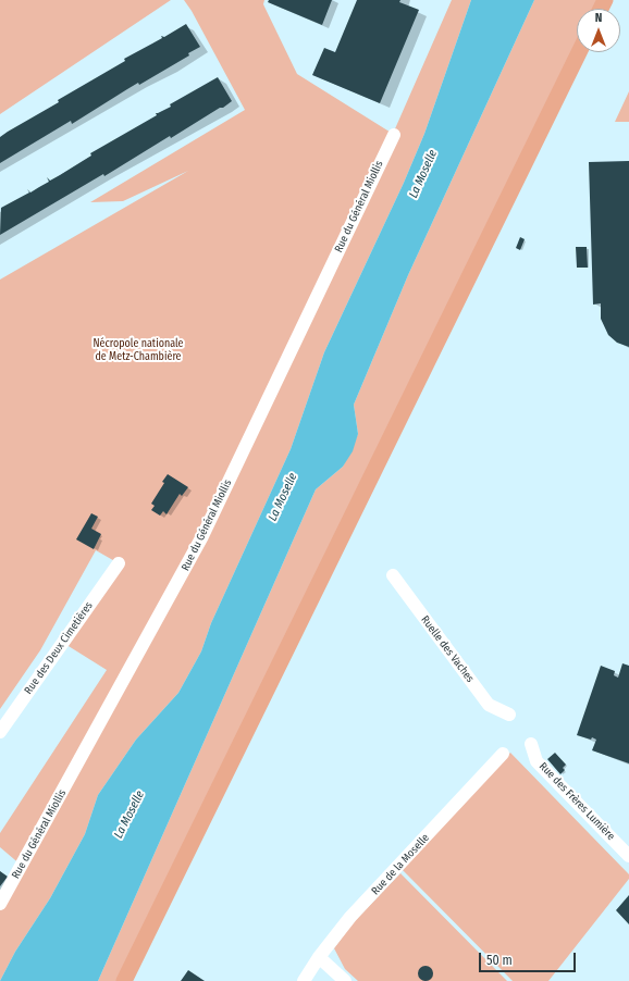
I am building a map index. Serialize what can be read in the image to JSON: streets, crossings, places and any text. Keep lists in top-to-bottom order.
{
  "streets": {
    "street": [
      "Rue du Général Miollis",
      "Rue des Deux Cimetières",
      "Ruelle des Vaches",
      "Rue des Frères Lumière",
      "Rue de la Moselle"
    ]
  },
  "water": ["La Moselle"],
  "parks": ["Nécropole nationale de Metz-Chambière"],
  "scale_bar": "50 m",
  "north": "top"
}
